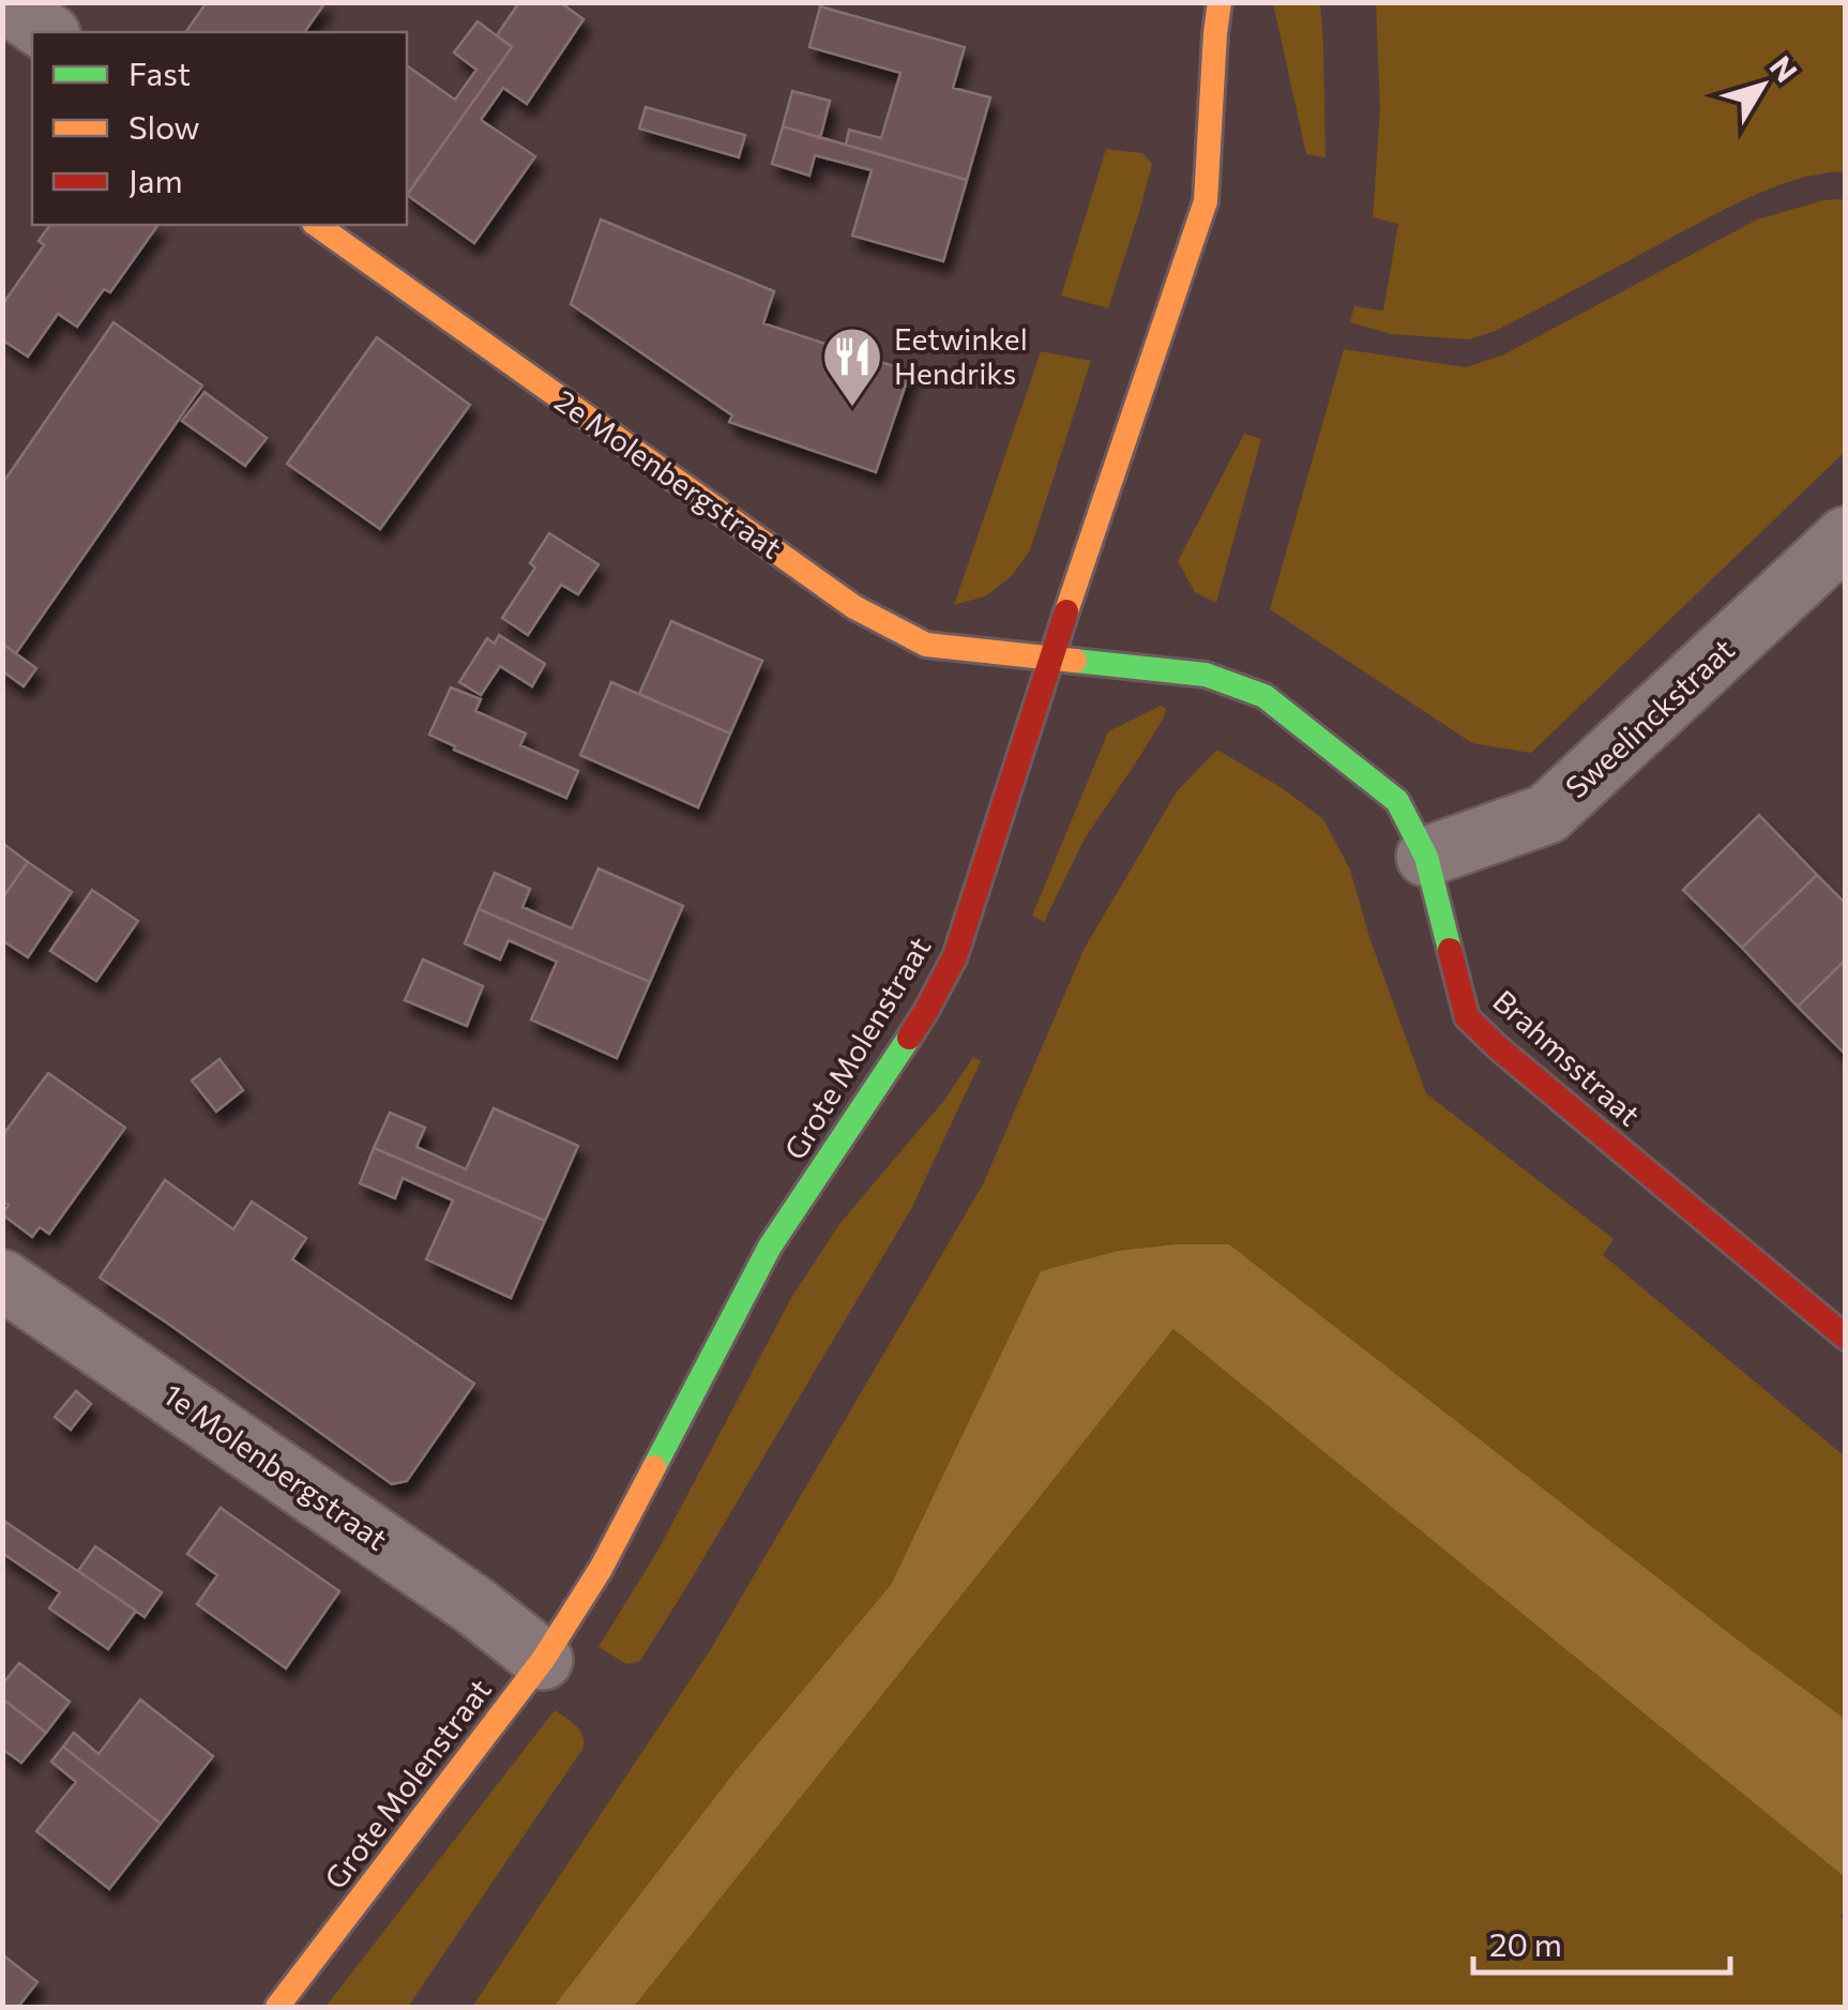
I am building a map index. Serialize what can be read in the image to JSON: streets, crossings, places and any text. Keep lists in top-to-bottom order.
{
  "streets": {
    "street": [
      "2e Molenbergstraat",
      "Sweelinckstraat",
      "Grote Molenstraat",
      "Brahmsstraat",
      "1e Molenbergstraat"
    ]
  },
  "crossings": [
    ["2e Molenbergstraat", "Grote Molenstraat"],
    ["2e Molenbergstraat", "Brahmsstraat"],
    ["Sweelinckstraat", "Brahmsstraat"],
    ["Grote Molenstraat", "Brahmsstraat"],
    ["Grote Molenstraat", "1e Molenbergstraat"]
  ],
  "places": {
    "restaurant": ["Eetwinkel Hendriks"]
  },
  "legend": ["Fast", "Slow", "Jam"],
  "scale_bar": "20 m",
  "north": "top right"
}
